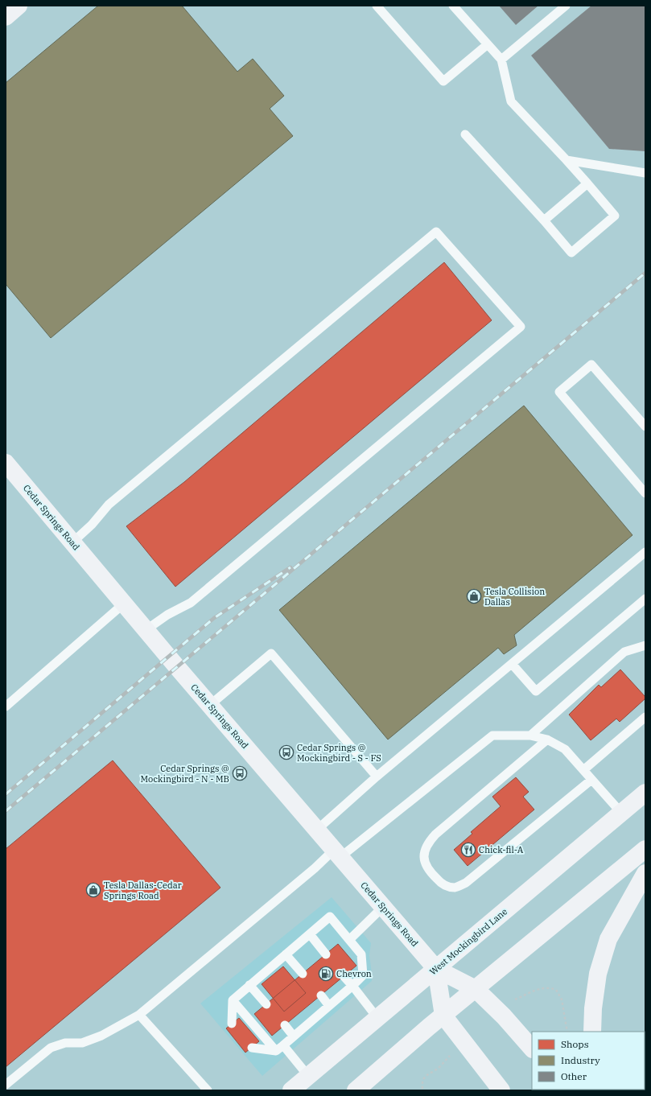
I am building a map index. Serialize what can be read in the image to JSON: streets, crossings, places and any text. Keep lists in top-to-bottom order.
{
  "streets": {
    "main road": ["Cedar Springs Road", "West Mockingbird Lane"]
  },
  "crossings": [
    ["Cedar Springs Road", "West Mockingbird Lane"]
  ],
  "places": {
    "shop": ["Tesla Collision Dallas", "Tesla Dallas-Cedar Springs Road"],
    "bus stop": ["Cedar Springs @ Mockingbird - S - FS", "Cedar Springs @ Mockingbird - N - MB"],
    "restaurant": ["Chick-fil-A"],
    "fuel station": ["Chevron"]
  },
  "legend": ["Shops", "Industry", "Other"]
}
